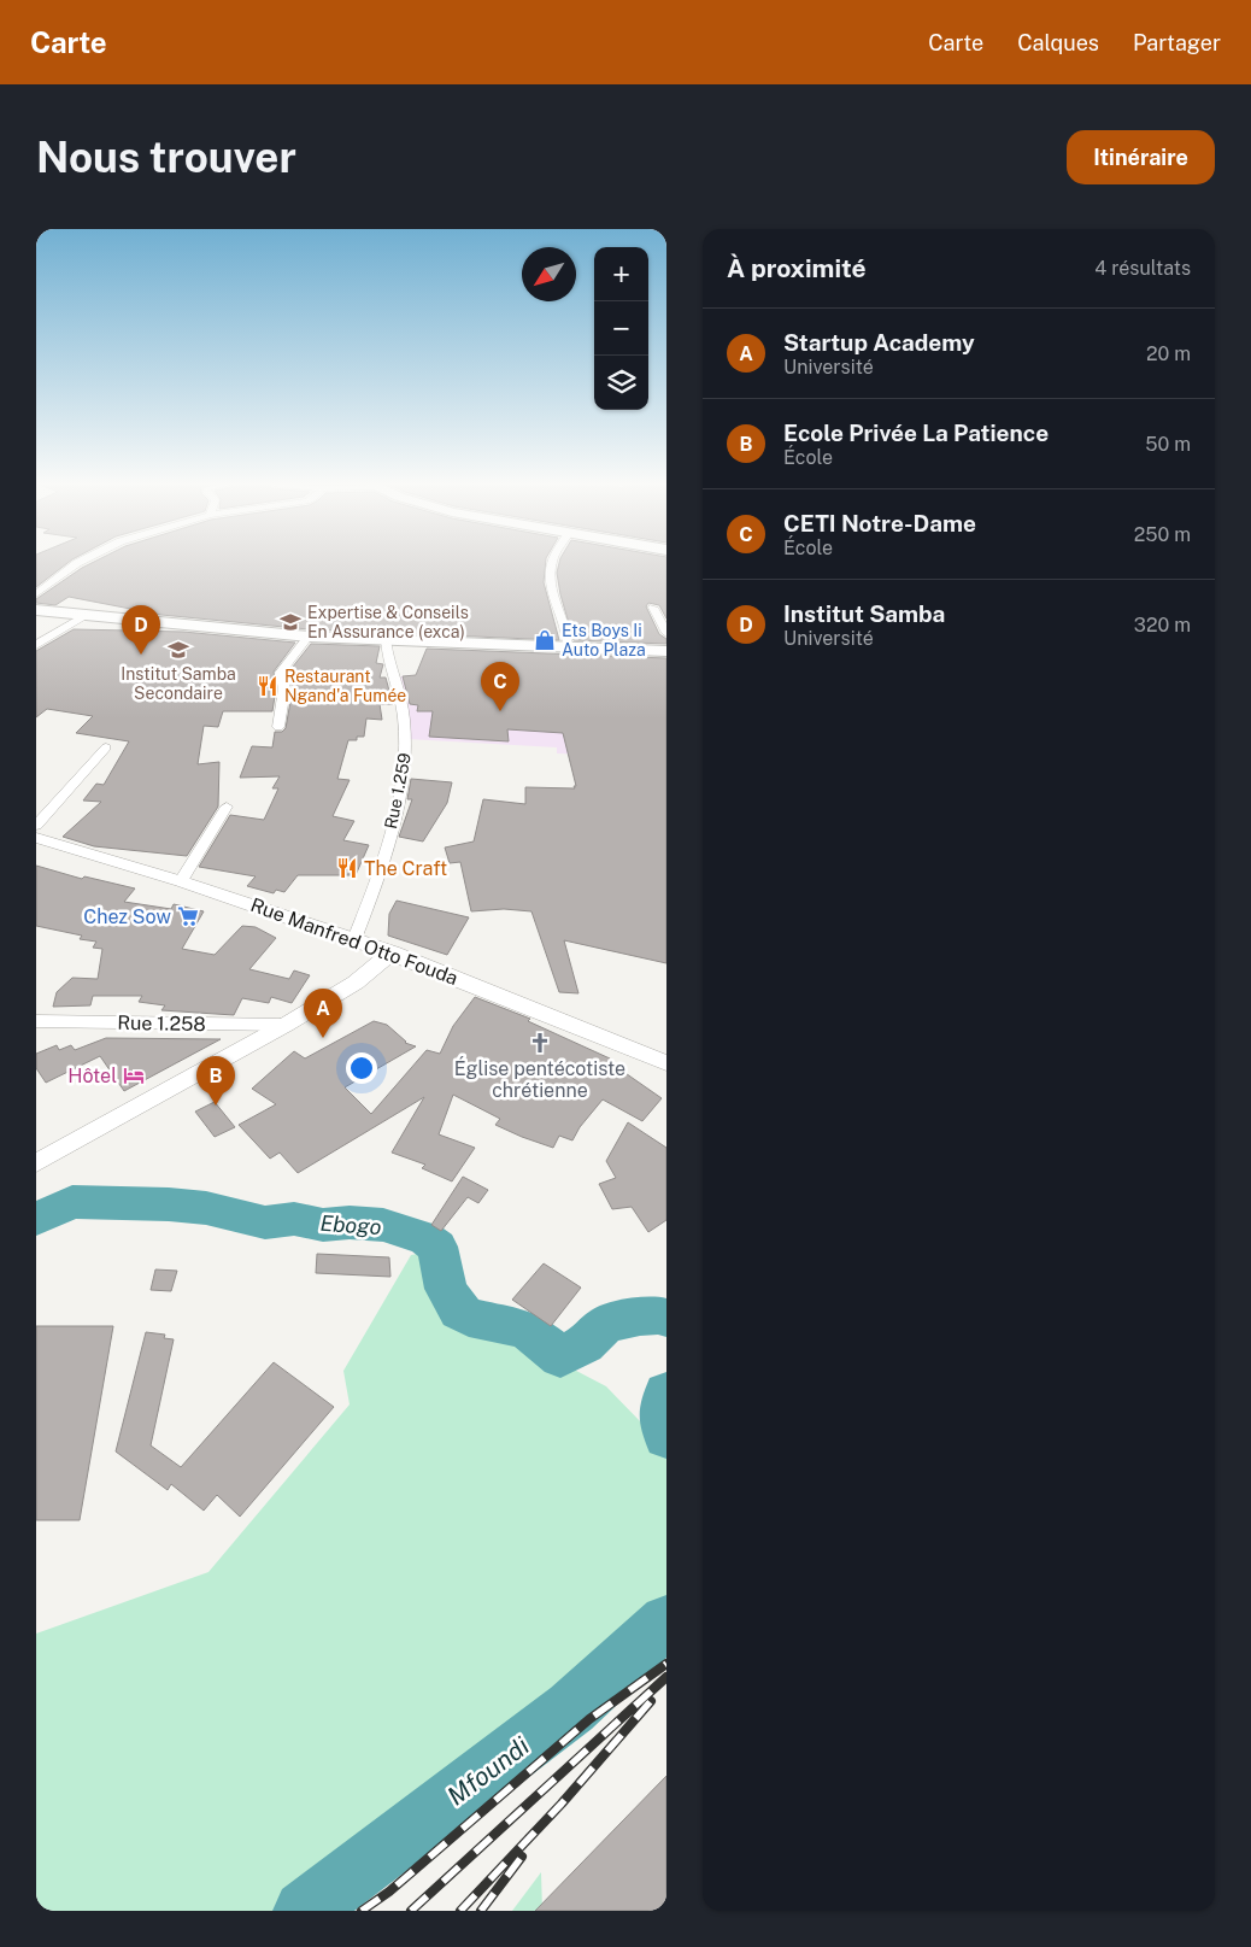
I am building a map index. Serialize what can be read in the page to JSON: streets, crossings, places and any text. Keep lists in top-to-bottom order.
{
  "streets": {
    "street": ["Rue 1.259", "Rue Manfred Otto Fouda", "Rue 1.258"]
  },
  "crossings": [
    ["Rue 1.259", "Rue Manfred Otto Fouda"]
  ],
  "water": ["Ebogo", "Mfoundi"],
  "places": {
    "school or university": ["Expertise & Conseils En Assurance (exca)", "Institut Samba Secondaire"],
    "shop": ["Ets Boys Ii Auto Plaza"],
    "restaurant": ["Restaurant Ngand'a Fumée", "The Craft"],
    "supermarket": ["Chez Sow"],
    "church": ["Église pentécotiste chrétienne"],
    "hotel": ["Hôtel"]
  },
  "north": "bottom left",
  "page": {
    "header": "Carte",
    "nav": ["Carte", "Calques", "Partager"],
    "buttons": "Itinéraire",
    "title": "Nous trouver",
    "heading": ["À proximité", "4 résultats"],
    "map_buttons": ["+", "−"],
    "list": [
      {
        "mark": "A",
        "name": "Startup Academy",
        "note": "Université",
        "value": "20 m"
      },
      {
        "mark": "B",
        "name": "Ecole Privée La Patience",
        "note": "École",
        "value": "50 m"
      },
      {
        "mark": "C",
        "name": "CETI Notre-Dame",
        "note": "École",
        "value": "250 m"
      },
      {
        "mark": "D",
        "name": "Institut Samba",
        "note": "Université",
        "value": "320 m"
      }
    ],
    "pins": [
      "D",
      "C",
      "A",
      "B"
    ]
  }
}
